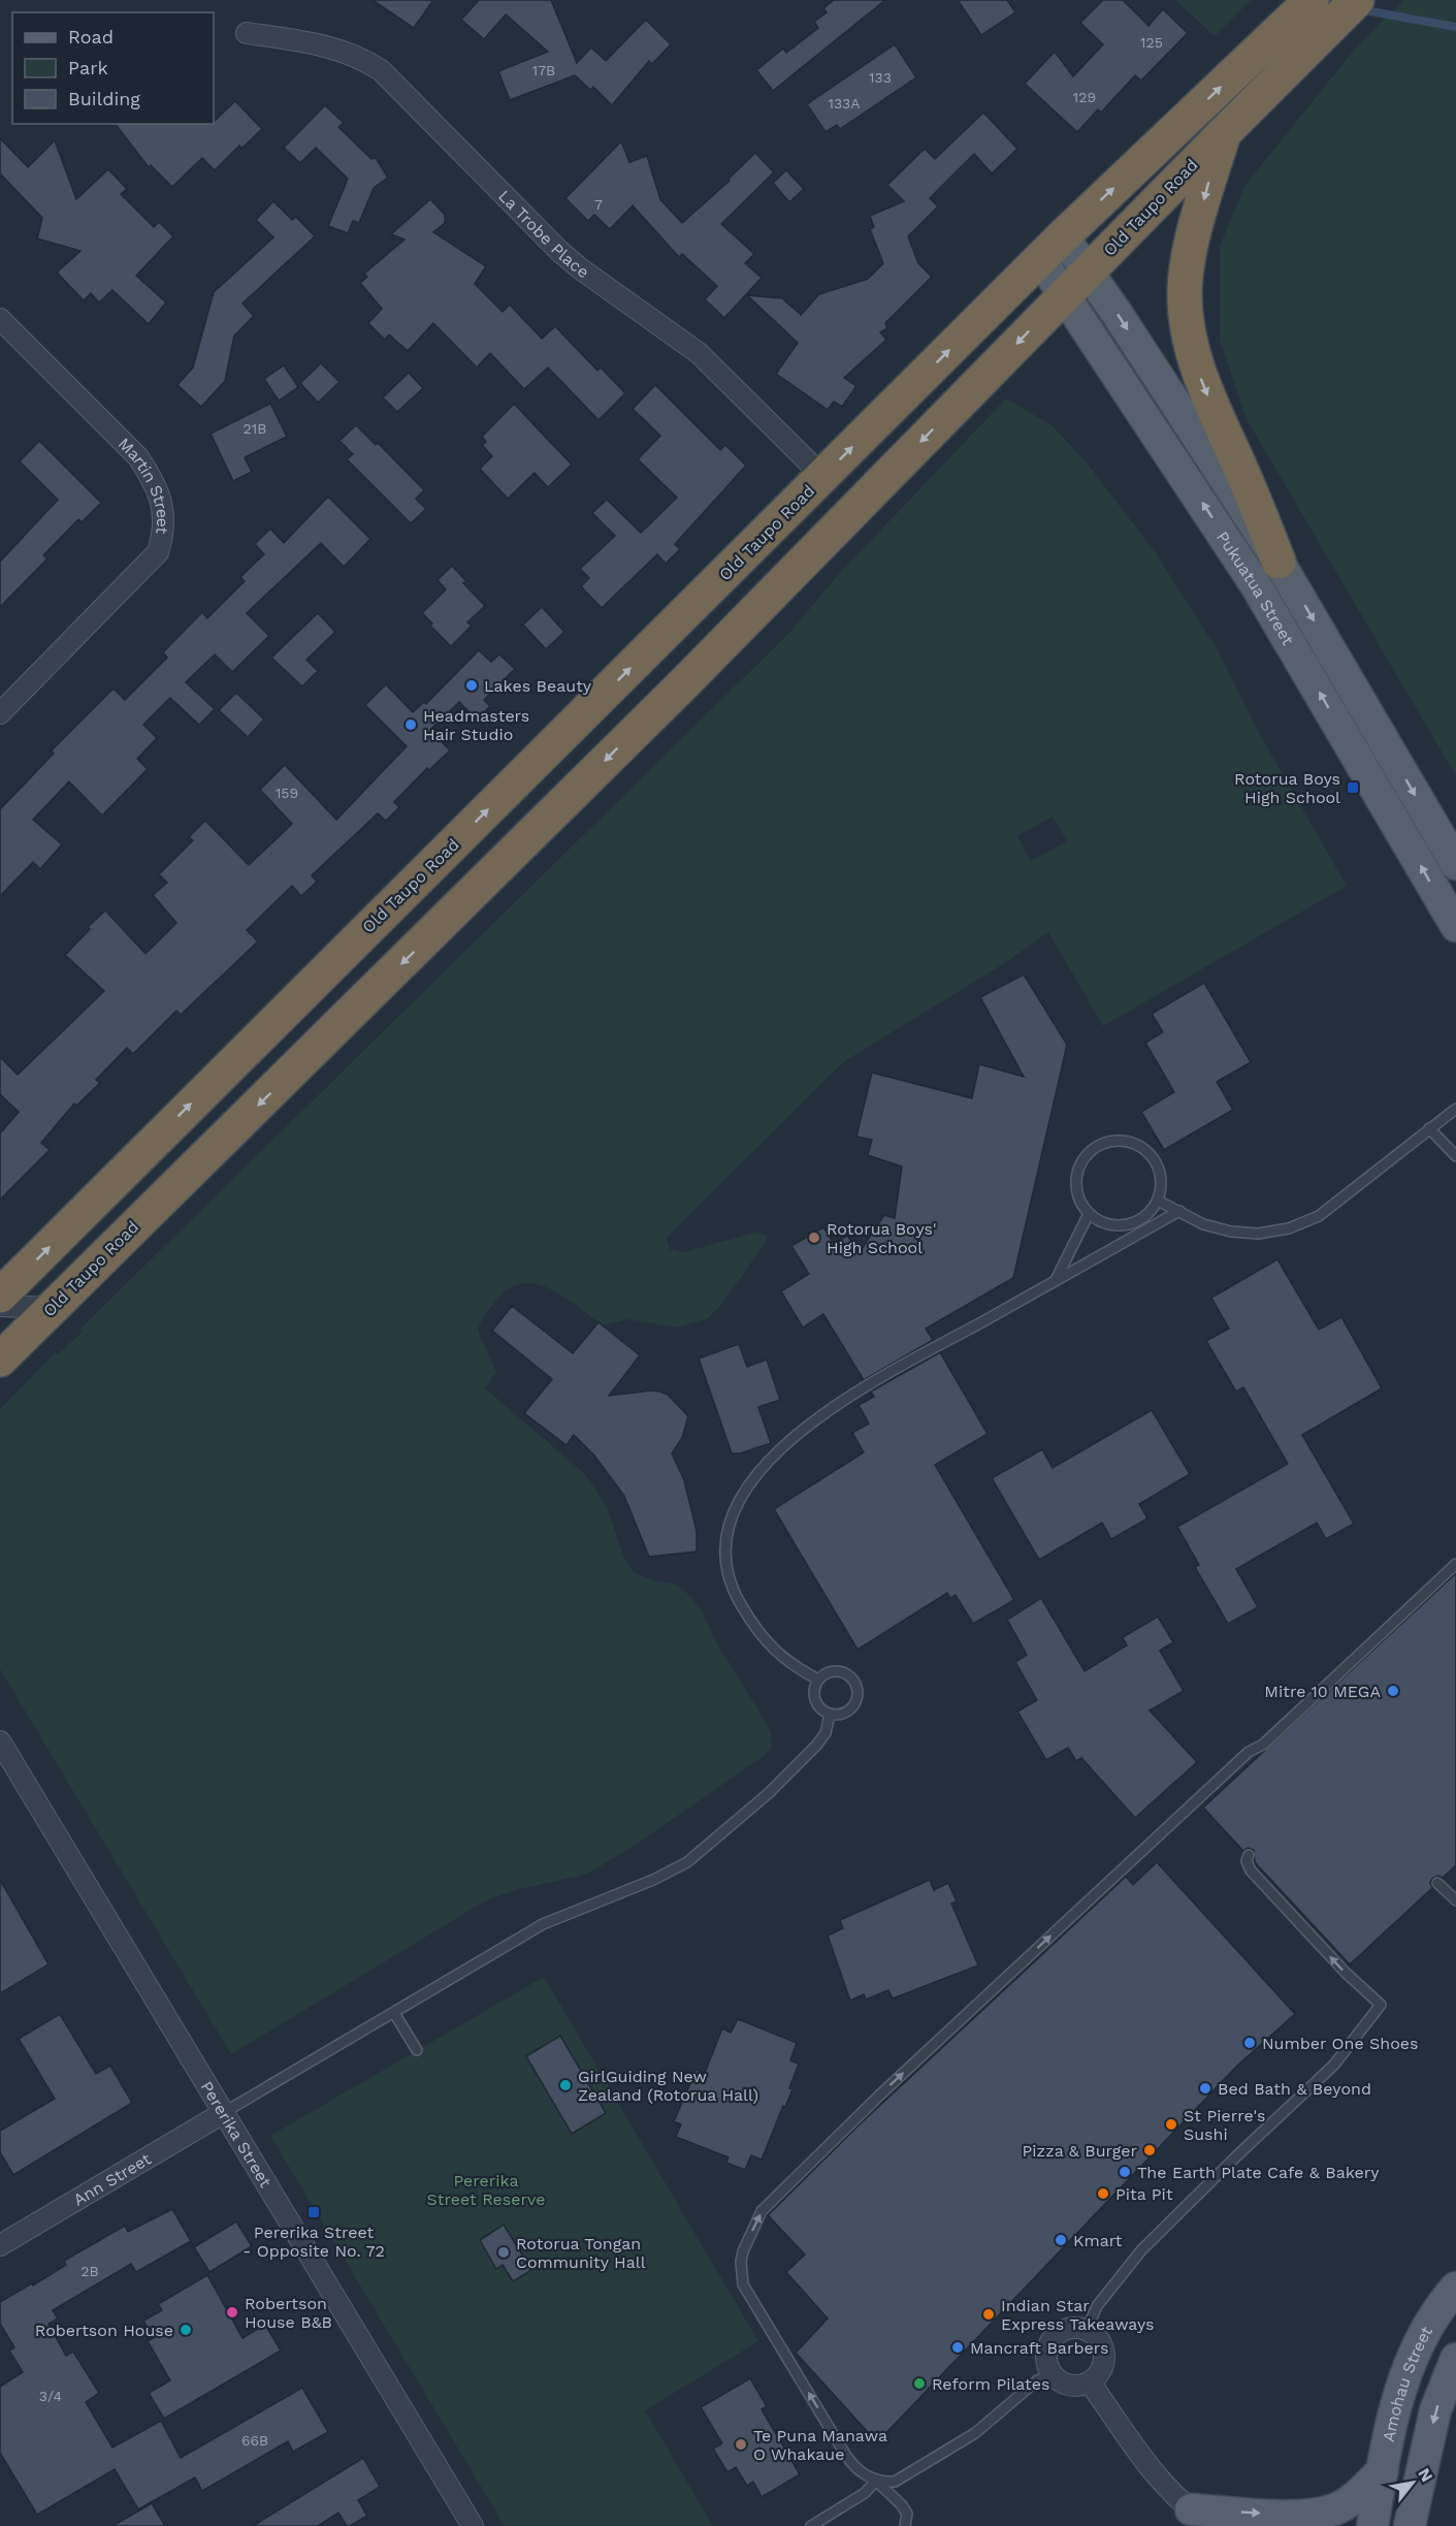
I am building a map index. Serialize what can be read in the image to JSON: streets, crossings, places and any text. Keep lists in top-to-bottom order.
{
  "streets": {
    "highway": ["Old Taupo Road"],
    "main road": ["Pukuatua Street", "Amohau Street"],
    "street": [
      "La Trobe Place",
      "Martin Street",
      "Pererika Street",
      "Ann Street"
    ]
  },
  "crossings": [
    ["Old Taupo Road", "La Trobe Place"],
    ["Old Taupo Road", "Pukuatua Street"],
    ["Pererika Street", "Ann Street"]
  ],
  "parks": ["Pererika Street Reserve"],
  "places": {
    "other": [
      "Lakes Beauty",
      "Headmasters Hair Studio",
      "Rotorua Boys' High School",
      "Mitre 10 MEGA",
      "Number One Shoes",
      "GirlGuiding New Zealand (Rotorua Hall)",
      "Bed Bath & Beyond",
      "St Pierre's Sushi",
      "Pizza & Burger",
      "The Earth Plate Cafe & Bakery",
      "Pita Pit",
      "Kmart",
      "Rotorua Tongan Community Hall",
      "Robertson House B&B",
      "Indian Star Express Takeaways",
      "Robertson House",
      "Mancraft Barbers",
      "Reform Pilates",
      "Te Puna Manawa O Whakaue"
    ],
    "transit": ["Rotorua Boys High School", "Pererika Street - Opposite No. 72"]
  },
  "house_numbers": [
    "125",
    "17B",
    "133",
    "129",
    "133A",
    "7",
    "21B",
    "159",
    "2B",
    "3/4",
    "66B"
  ],
  "legend": ["Road", "Park", "Building"],
  "north": "top right"
}
